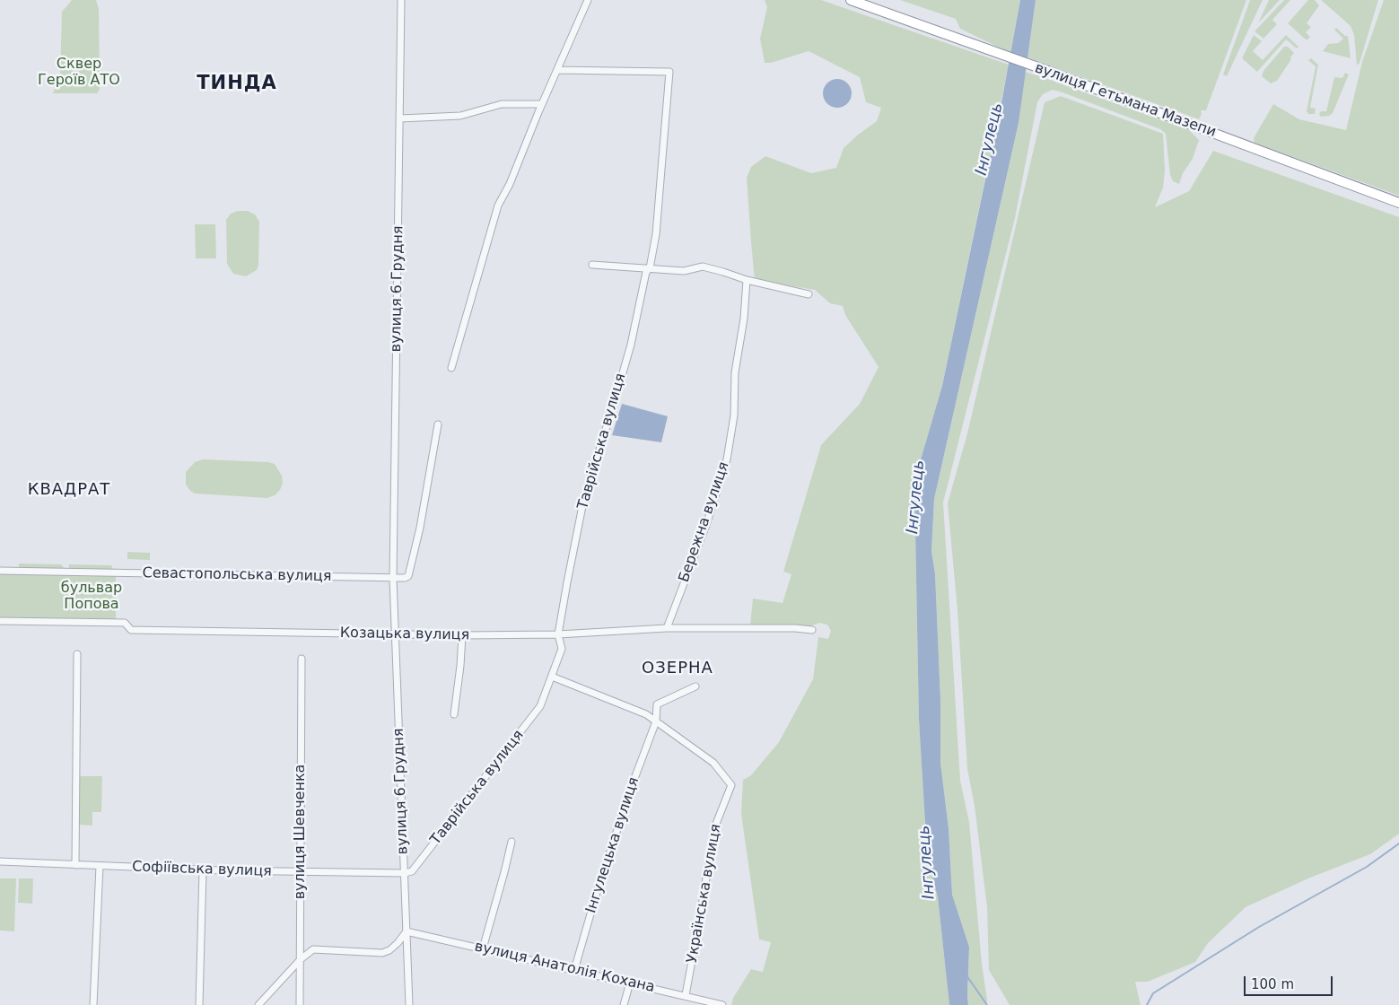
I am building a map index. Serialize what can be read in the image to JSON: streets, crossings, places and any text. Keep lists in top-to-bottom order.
{
  "streets": {
    "highway": ["вулиця Гетьмана Мазепи"],
    "street": [
      "вулиця 6 Грудня",
      "Таврійська вулиця",
      "Бережна вулиця",
      "Севастопольська вулиця",
      "Козацька вулиця",
      "вулиця Шевченка",
      "Інгулецька вулиця",
      "Софіївська вулиця",
      "Українська вулиця",
      "вулиця Анатолія Кохана"
    ]
  },
  "crossings": [
    ["вулиця 6 Грудня", "Таврійська вулиця"],
    ["вулиця 6 Грудня", "Севастопольська вулиця"],
    ["вулиця 6 Грудня", "Козацька вулиця"],
    ["вулиця 6 Грудня", "Софіївська вулиця"],
    ["вулиця 6 Грудня", "вулиця Анатолія Кохана"],
    ["Таврійська вулиця", "Козацька вулиця"],
    ["Таврійська вулиця", "Софіївська вулиця"],
    ["Таврійська вулиця", "Українська вулиця"],
    ["Бережна вулиця", "Козацька вулиця"],
    ["вулиця Шевченка", "Софіївська вулиця"],
    ["Інгулецька вулиця", "Українська вулиця"],
    ["Інгулецька вулиця", "вулиця Анатолія Кохана"],
    ["Українська вулиця", "вулиця Анатолія Кохана"]
  ],
  "districts": ["ТИНДА", "КВАДРАТ", "ОЗЕРНА"],
  "water": ["Інгулець"],
  "parks": ["Сквер Героїв АТО", "бульвар Попова"],
  "scale_bar": "100 m"
}
